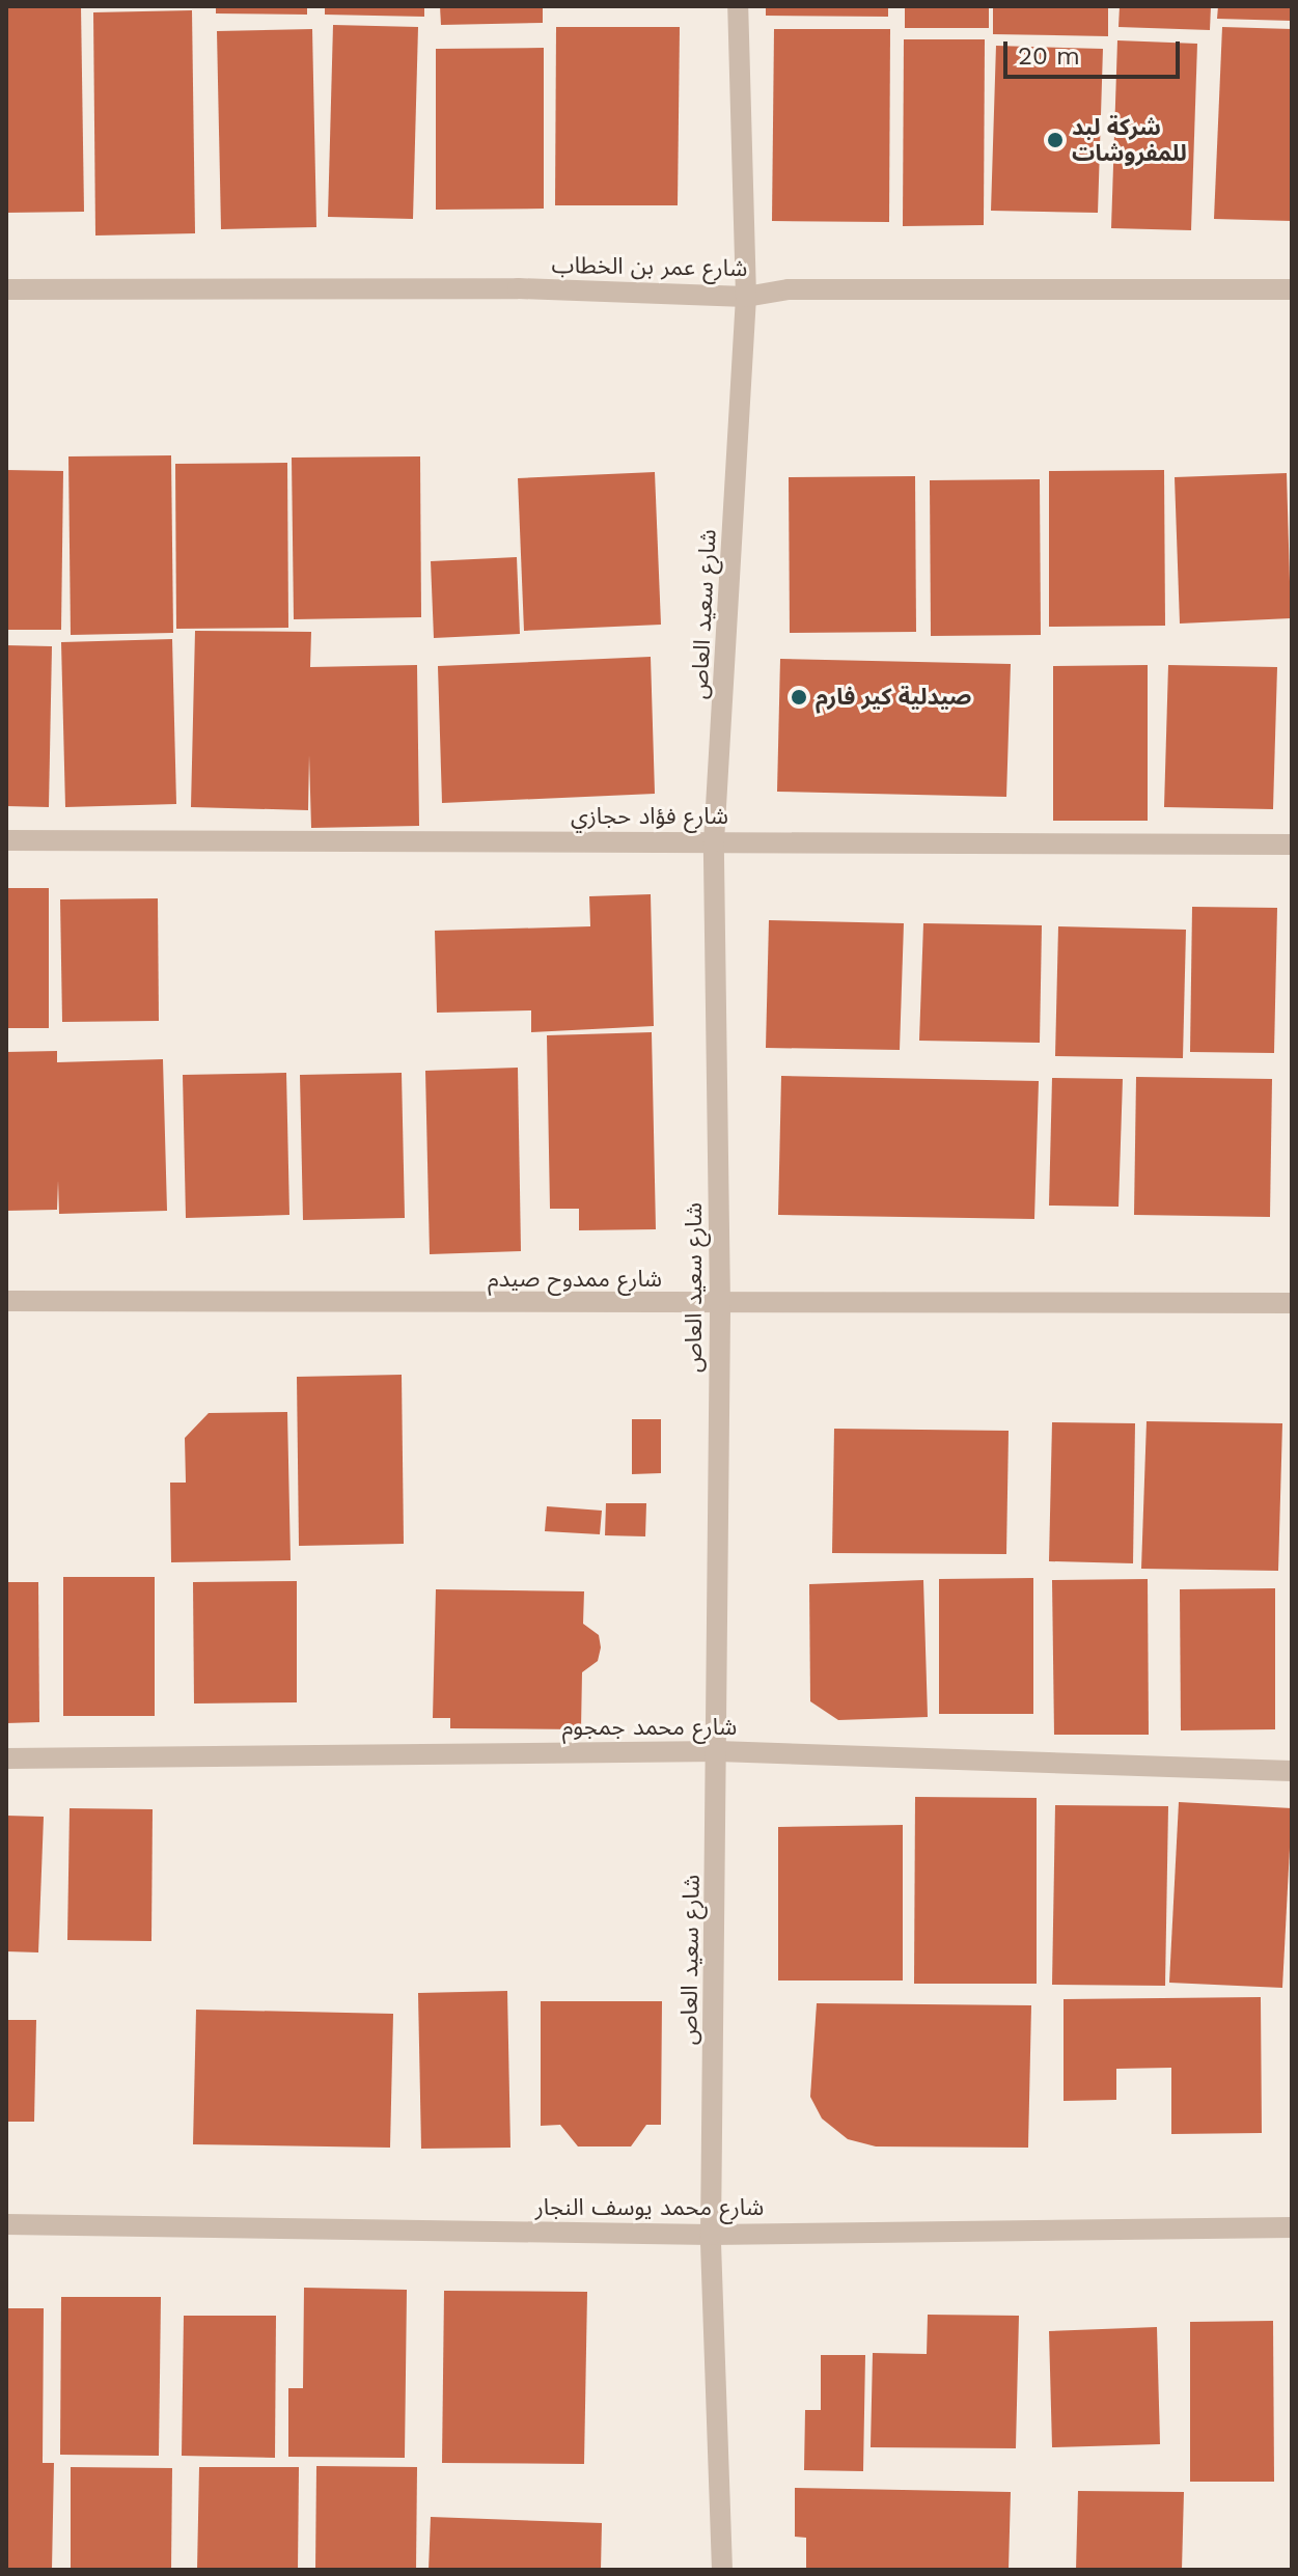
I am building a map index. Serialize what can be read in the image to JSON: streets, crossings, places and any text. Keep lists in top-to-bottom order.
{
  "streets": {
    "street": [
      "شارع عمر بن الخطاب",
      "شارع سعيد العاص",
      "شارع فؤاد حجازي",
      "شارع ممدوح صيدم",
      "شارع محمد جمجوم",
      "شارع محمد يوسف النجار"
    ]
  },
  "crossings": [
    ["شارع عمر بن الخطاب", "شارع سعيد العاص"],
    ["شارع سعيد العاص", "شارع فؤاد حجازي"],
    ["شارع سعيد العاص", "شارع ممدوح صيدم"],
    ["شارع سعيد العاص", "شارع محمد جمجوم"],
    ["شارع سعيد العاص", "شارع محمد يوسف النجار"]
  ],
  "places": ["شركة لبد للمفروشات", "صيدلية كير فارم"],
  "scale_bar": "20 m"
}
